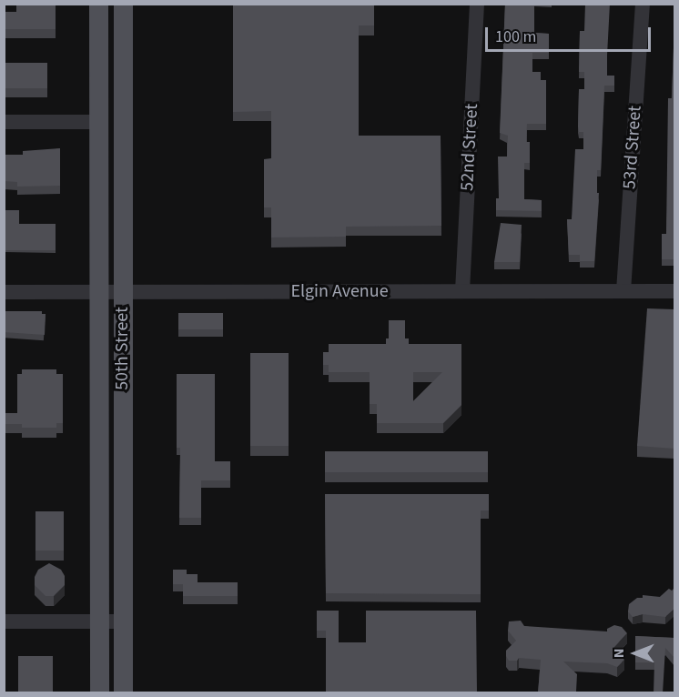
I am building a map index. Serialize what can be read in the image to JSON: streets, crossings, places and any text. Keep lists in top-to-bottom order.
{
  "streets": {
    "main road": ["50th Street"],
    "street": ["52nd Street", "53rd Street", "Elgin Avenue"]
  },
  "crossings": [
    ["52nd Street", "Elgin Avenue"],
    ["53rd Street", "Elgin Avenue"],
    ["Elgin Avenue", "50th Street"]
  ],
  "scale_bar": "100 m",
  "north": "left"
}
